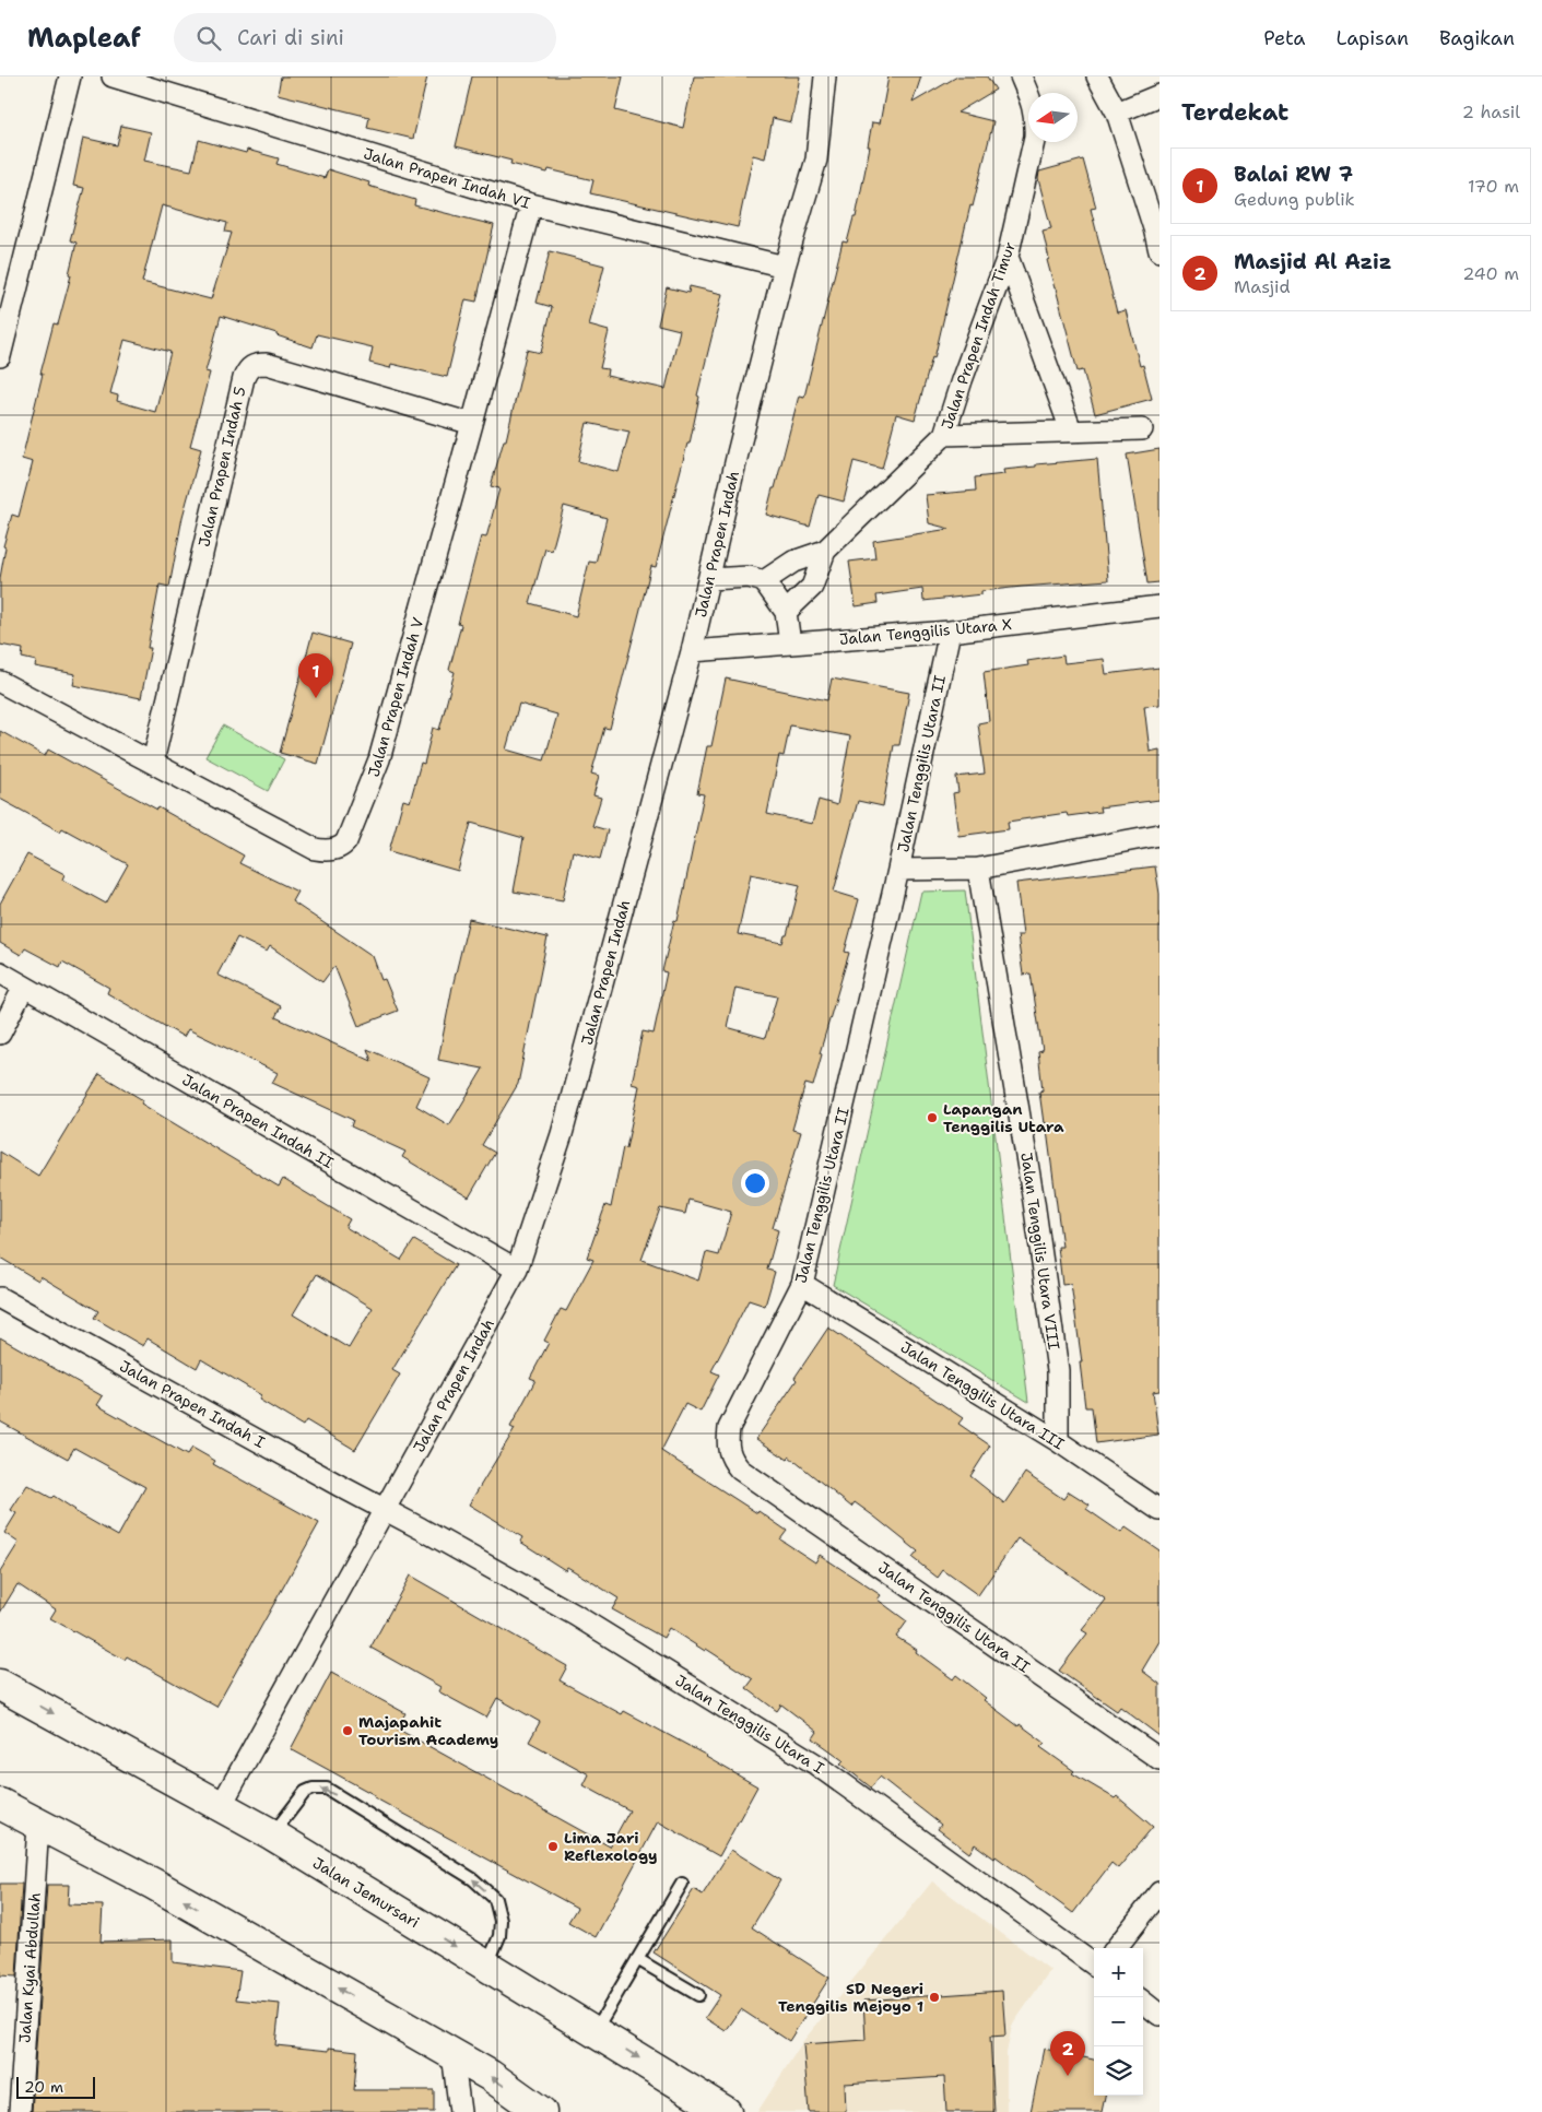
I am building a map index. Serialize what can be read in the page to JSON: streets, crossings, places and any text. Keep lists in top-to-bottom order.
{
  "streets": {
    "main road": ["Jalan Jemursari"],
    "street": [
      "Jalan Prapen Indah VI",
      "Jalan Prapen Indah Timur",
      "Jalan Prapen Indah 5",
      "Jalan Prapen Indah",
      "Jalan Tenggilis Utara X",
      "Jalan Prapen Indah V",
      "Jalan Tenggilis Utara II",
      "Jalan Prapen Indah II",
      "Jalan Tenggilis Utara VIII",
      "Jalan Tenggilis Utara III",
      "Jalan Prapen Indah I",
      "Jalan Tenggilis Utara I",
      "Jalan Kyai Abdullah"
    ]
  },
  "crossings": [
    ["Jalan Prapen Indah VI", "Jalan Prapen Indah"],
    ["Jalan Prapen Indah VI", "Jalan Prapen Indah V"],
    ["Jalan Prapen Indah 5", "Jalan Prapen Indah V"],
    ["Jalan Prapen Indah", "Jalan Tenggilis Utara X"],
    ["Jalan Prapen Indah", "Jalan Prapen Indah II"],
    ["Jalan Prapen Indah", "Jalan Prapen Indah I"],
    ["Jalan Prapen Indah", "Jalan Tenggilis Utara I"],
    ["Jalan Prapen Indah", "Jalan Jemursari"],
    ["Jalan Tenggilis Utara X", "Jalan Tenggilis Utara II"],
    ["Jalan Tenggilis Utara II", "Jalan Tenggilis Utara III"],
    ["Jalan Tenggilis Utara VIII", "Jalan Tenggilis Utara III"],
    ["Jalan Prapen Indah I", "Jalan Tenggilis Utara I"]
  ],
  "places": [
    "Lapangan Tenggilis Utara",
    "Majapahit Tourism Academy",
    "Lima Jari Reflexology",
    "SD Negeri Tenggilis Mejoyo 1"
  ],
  "scale_bar": "20 m",
  "north": "left",
  "page": {
    "header": "Mapleaf",
    "search": "Cari di sini",
    "nav": ["Peta", "Lapisan", "Bagikan"],
    "heading": ["Terdekat", "2 hasil"],
    "list": [
      {
        "mark": "1",
        "name": "Balai RW 7",
        "note": "Gedung publik",
        "value": "170 m"
      },
      {
        "mark": "2",
        "name": "Masjid Al Aziz",
        "note": "Masjid",
        "value": "240 m"
      }
    ],
    "pins": ["1", "2"],
    "map_buttons": ["+", "−"],
    "scale": "20 m"
  }
}
